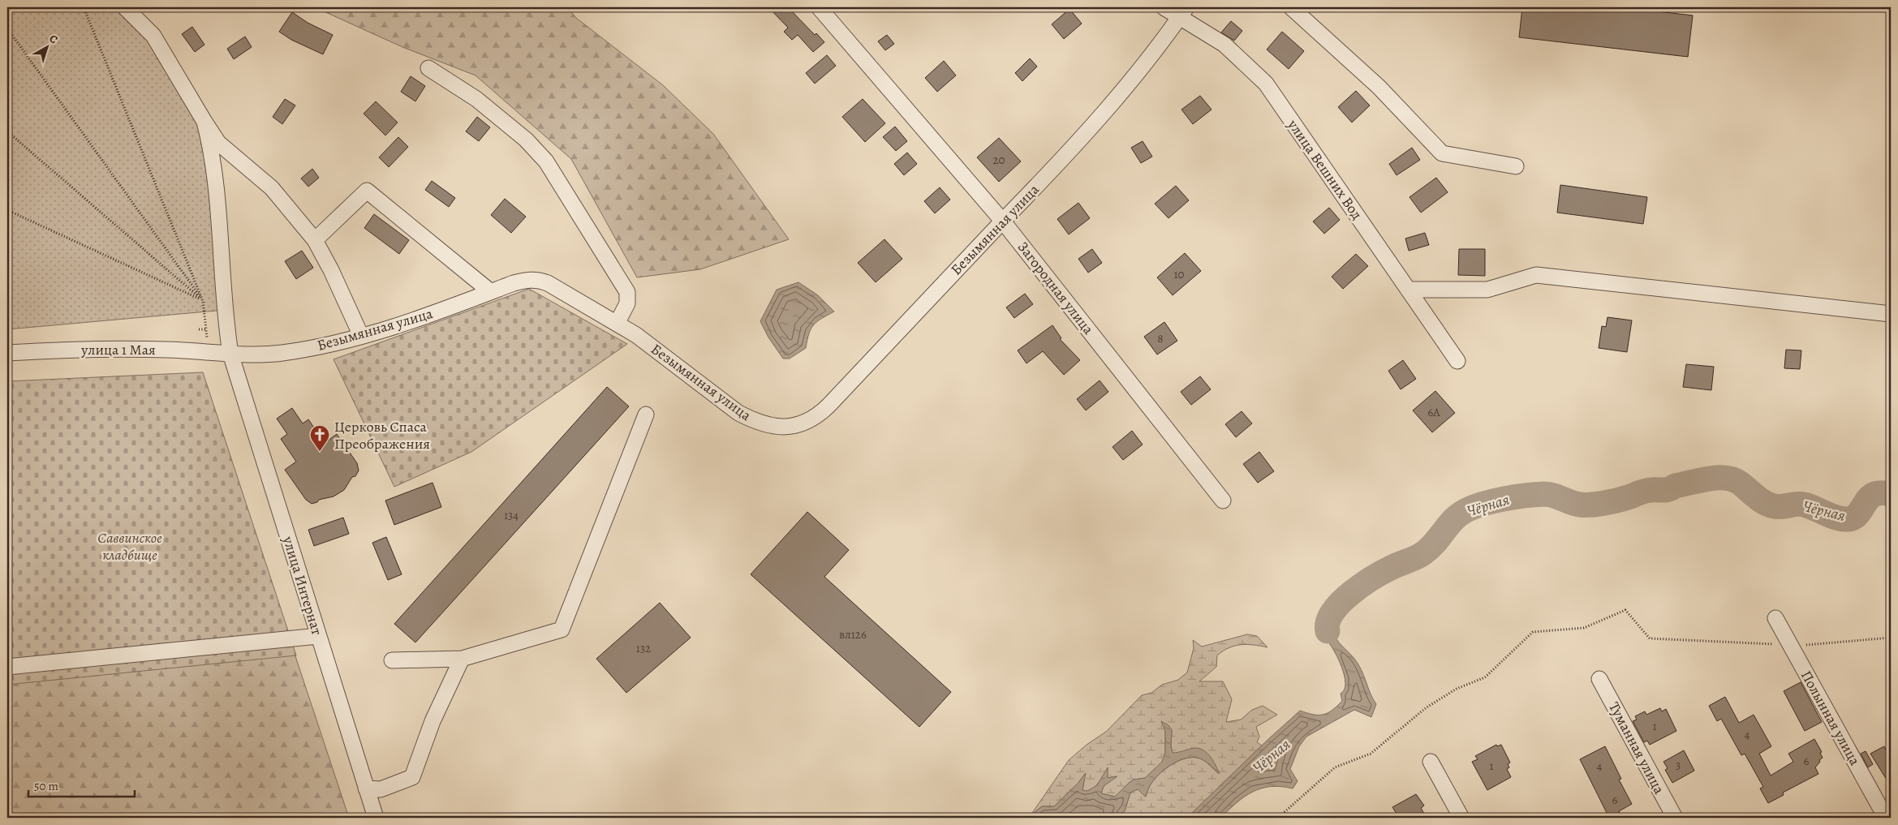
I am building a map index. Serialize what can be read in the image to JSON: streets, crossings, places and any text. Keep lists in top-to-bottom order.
{
  "streets": {
    "street": [
      "улица Вешних Вод",
      "Безымянная улица",
      "Загородная улица",
      "улица 1 Мая",
      "улица Интернат",
      "Полынная улица",
      "Туманная улица"
    ]
  },
  "crossings": [
    ["улица Вешних Вод", "Безымянная улица"],
    ["Безымянная улица", "Загородная улица"],
    ["Безымянная улица", "улица 1 Мая"],
    ["Безымянная улица", "улица Интернат"],
    ["улица 1 Мая", "улица Интернат"]
  ],
  "water": ["Чёрная"],
  "parks": ["Саввинское кладбище"],
  "places": {
    "church": ["Церковь Спаса Преображения"]
  },
  "house_numbers": [
    "20",
    "10",
    "8",
    "6А",
    "134",
    "вл126",
    "132",
    "1",
    "4",
    "6",
    "3",
    "1",
    "4",
    "6"
  ],
  "scale_bar": "50 m",
  "north": "top right"
}
